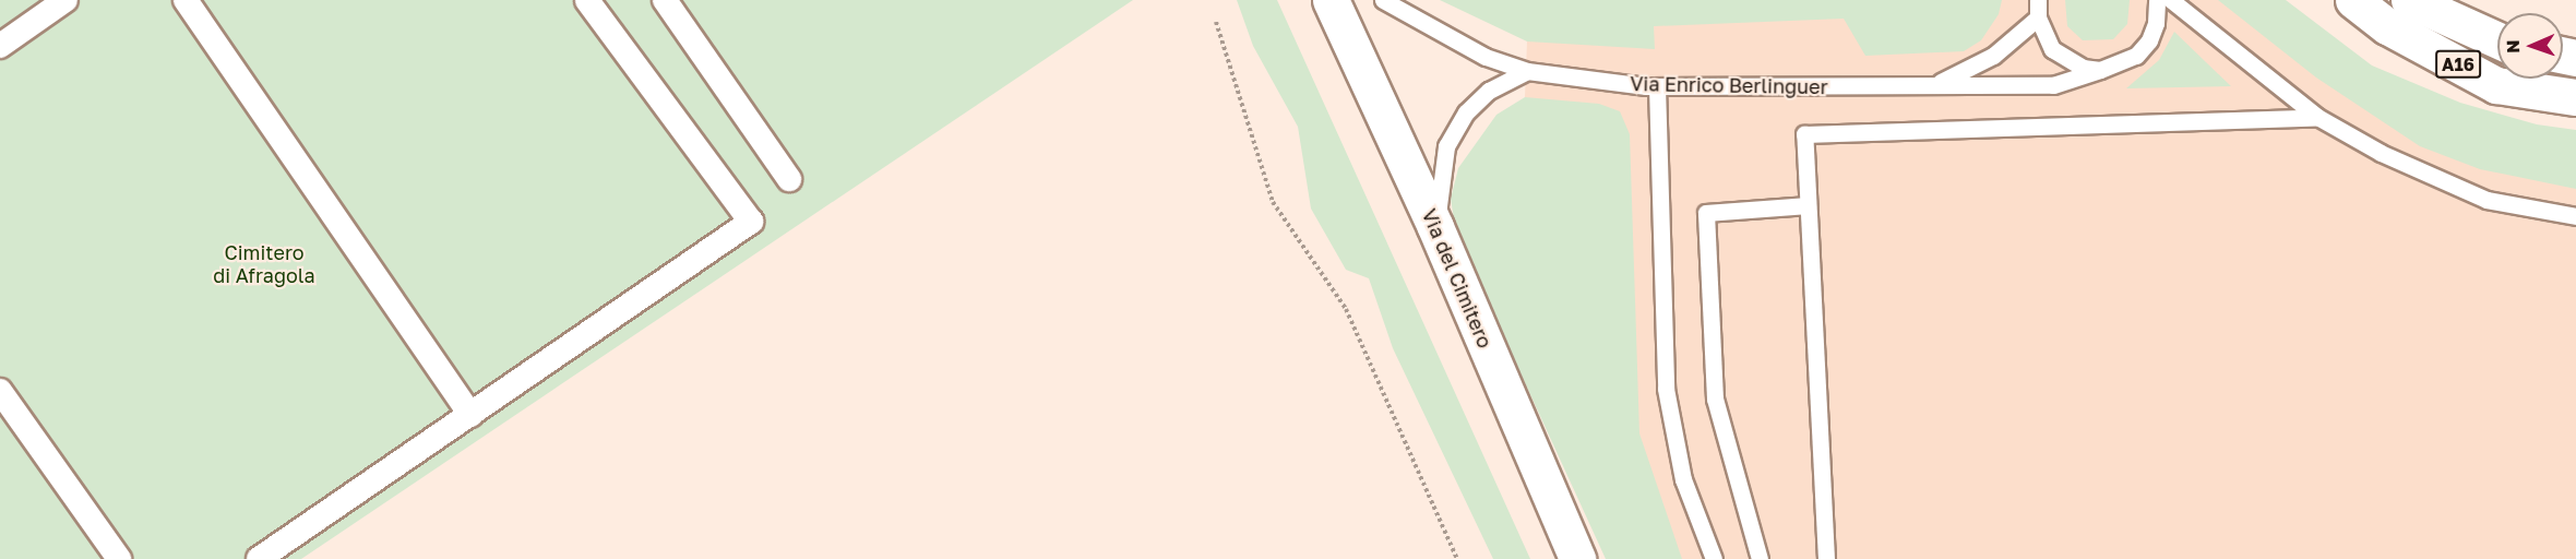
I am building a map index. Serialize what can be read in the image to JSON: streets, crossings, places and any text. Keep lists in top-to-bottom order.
{
  "streets": {
    "main road": ["A16", "Via del Cimitero"],
    "lane": ["Via Enrico Berlinguer"]
  },
  "parks": ["Cimitero di Afragola"],
  "north": "left"
}
